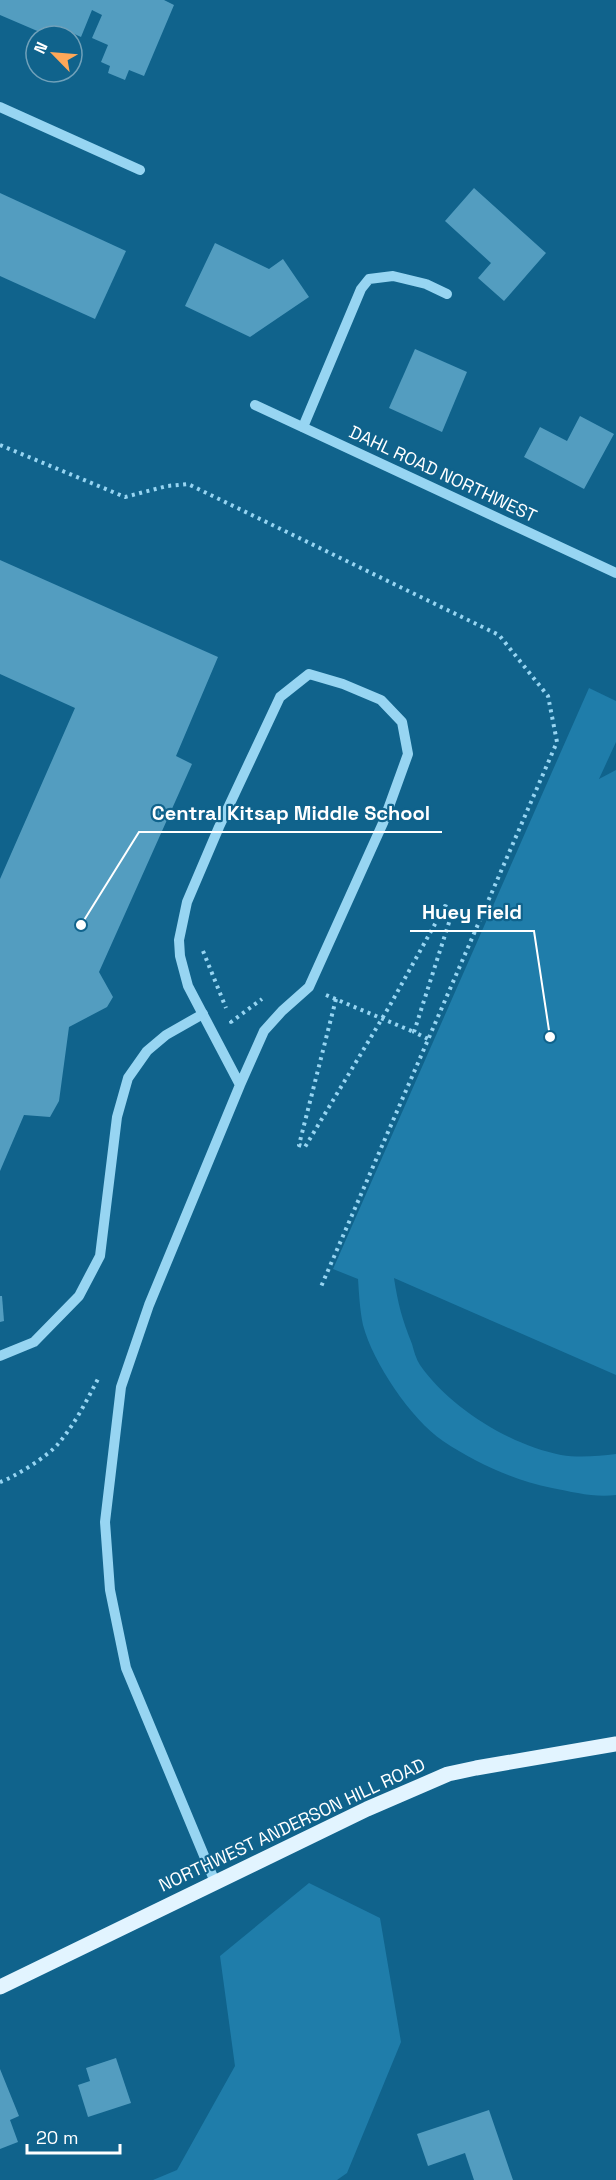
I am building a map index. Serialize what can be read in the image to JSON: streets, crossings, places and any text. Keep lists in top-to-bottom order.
{
  "streets": {
    "main road": ["NORTHWEST ANDERSON HILL ROAD"],
    "street": ["DAHL ROAD NORTHWEST"]
  },
  "places": ["Central Kitsap Middle School", "Huey Field"],
  "scale_bar": "20 m",
  "north": "top left"
}
